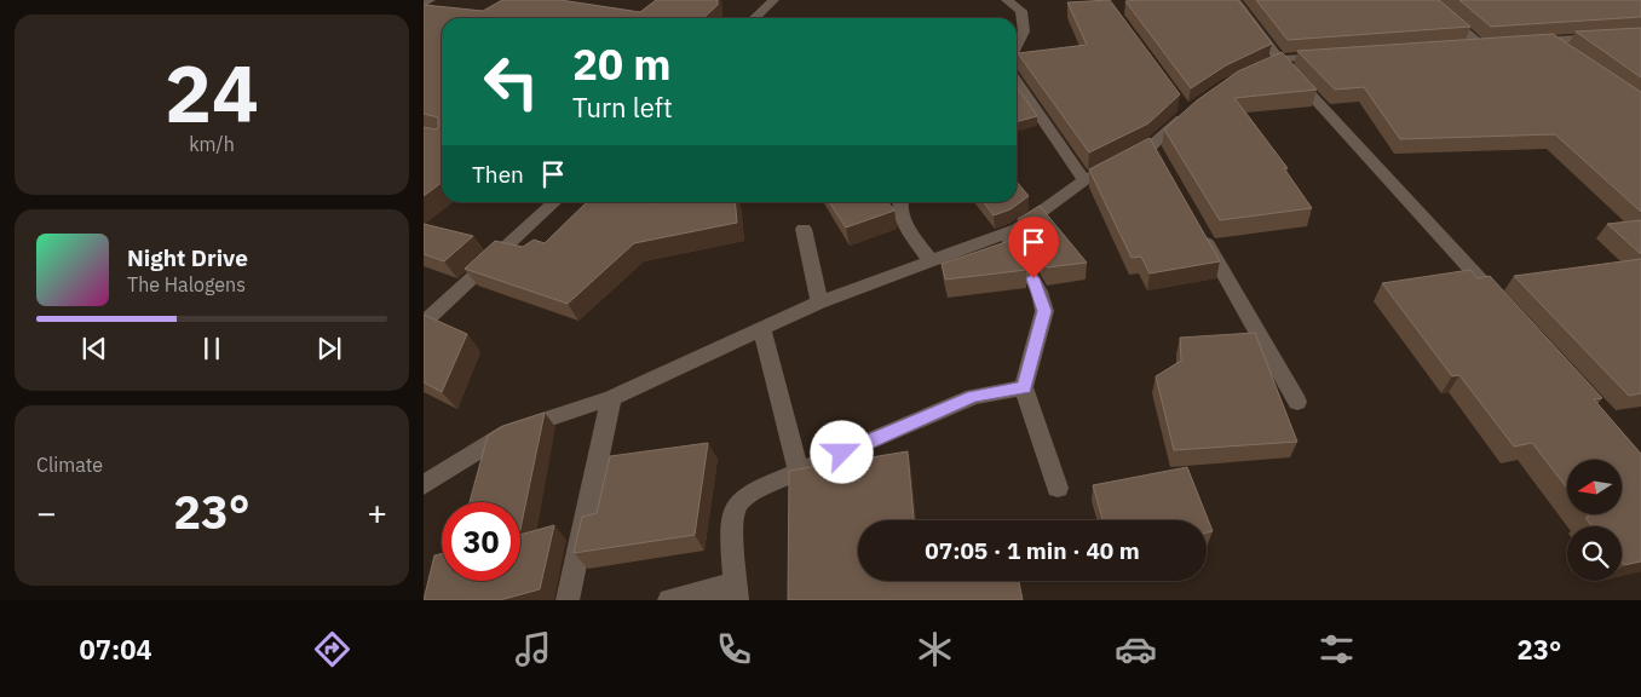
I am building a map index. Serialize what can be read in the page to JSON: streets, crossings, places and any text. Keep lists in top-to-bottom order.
{
  "north": "left",
  "page": {
    "tile": [
      ["24", "km/h"],
      "Climate"
    ],
    "turn": ["20 m", "Turn left"],
    "then": "Then",
    "song": ["Night Drive", "The Halogens"],
    "heat": ["−", "23°", "+"],
    "limit": "30",
    "trip": "07:05 · 1 min · 40 m",
    "tabs": ["07:04", "23°"]
  }
}
